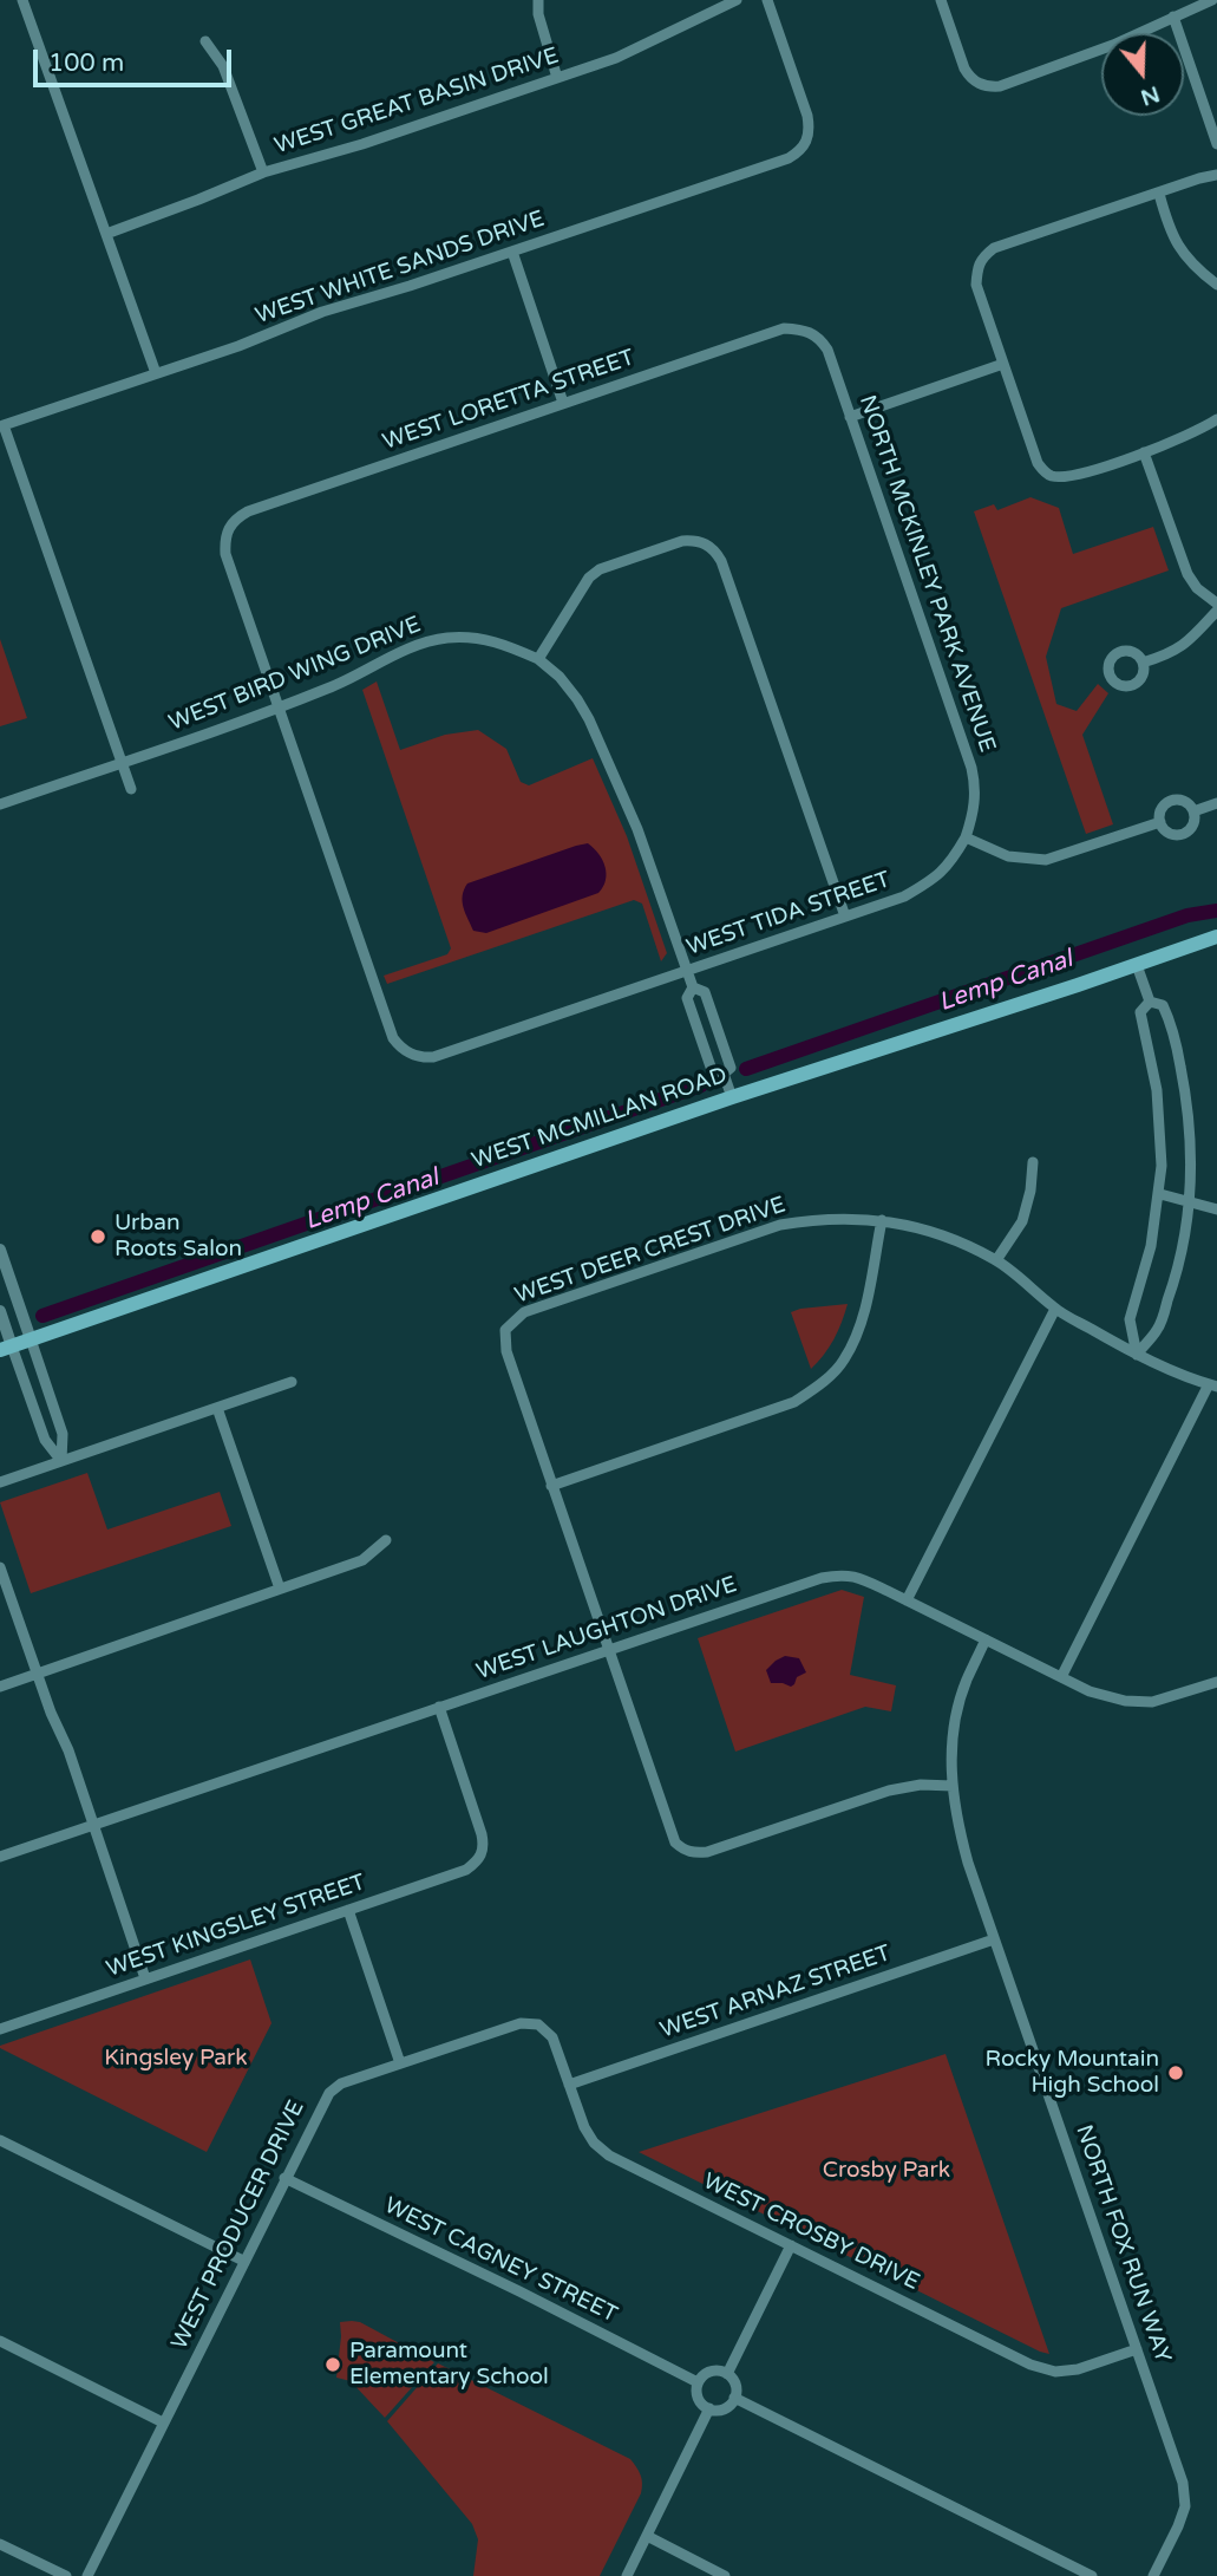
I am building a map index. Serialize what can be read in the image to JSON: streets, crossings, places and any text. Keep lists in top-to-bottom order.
{
  "streets": {
    "main road": ["WEST MCMILLAN ROAD"],
    "street": [
      "WEST GREAT BASIN DRIVE",
      "WEST WHITE SANDS DRIVE",
      "WEST LORETTA STREET",
      "NORTH MCKINLEY PARK AVENUE",
      "WEST BIRD WING DRIVE",
      "WEST TIDA STREET",
      "WEST DEER CREST DRIVE",
      "WEST LAUGHTON DRIVE",
      "WEST KINGSLEY STREET",
      "WEST ARNAZ STREET",
      "WEST PRODUCER DRIVE",
      "WEST CROSBY DRIVE",
      "NORTH FOX RUN WAY",
      "WEST CAGNEY STREET"
    ]
  },
  "crossings": [
    ["WEST LORETTA STREET", "NORTH MCKINLEY PARK AVENUE"],
    ["WEST LORETTA STREET", "WEST BIRD WING DRIVE"],
    ["WEST LORETTA STREET", "WEST TIDA STREET"],
    ["NORTH MCKINLEY PARK AVENUE", "WEST TIDA STREET"],
    ["WEST BIRD WING DRIVE", "WEST TIDA STREET"],
    ["WEST LAUGHTON DRIVE", "WEST KINGSLEY STREET"],
    ["WEST LAUGHTON DRIVE", "NORTH FOX RUN WAY"],
    ["WEST ARNAZ STREET", "WEST CROSBY DRIVE"],
    ["WEST ARNAZ STREET", "NORTH FOX RUN WAY"],
    ["WEST PRODUCER DRIVE", "WEST CROSBY DRIVE"],
    ["WEST PRODUCER DRIVE", "WEST CAGNEY STREET"],
    ["WEST CROSBY DRIVE", "NORTH FOX RUN WAY"]
  ],
  "water": ["Lemp Canal"],
  "parks": ["Kingsley Park", "Crosby Park"],
  "places": ["Urban Roots Salon", "Rocky Mountain High School", "Paramount Elementary School"],
  "scale_bar": "100 m",
  "north": "bottom"
}
